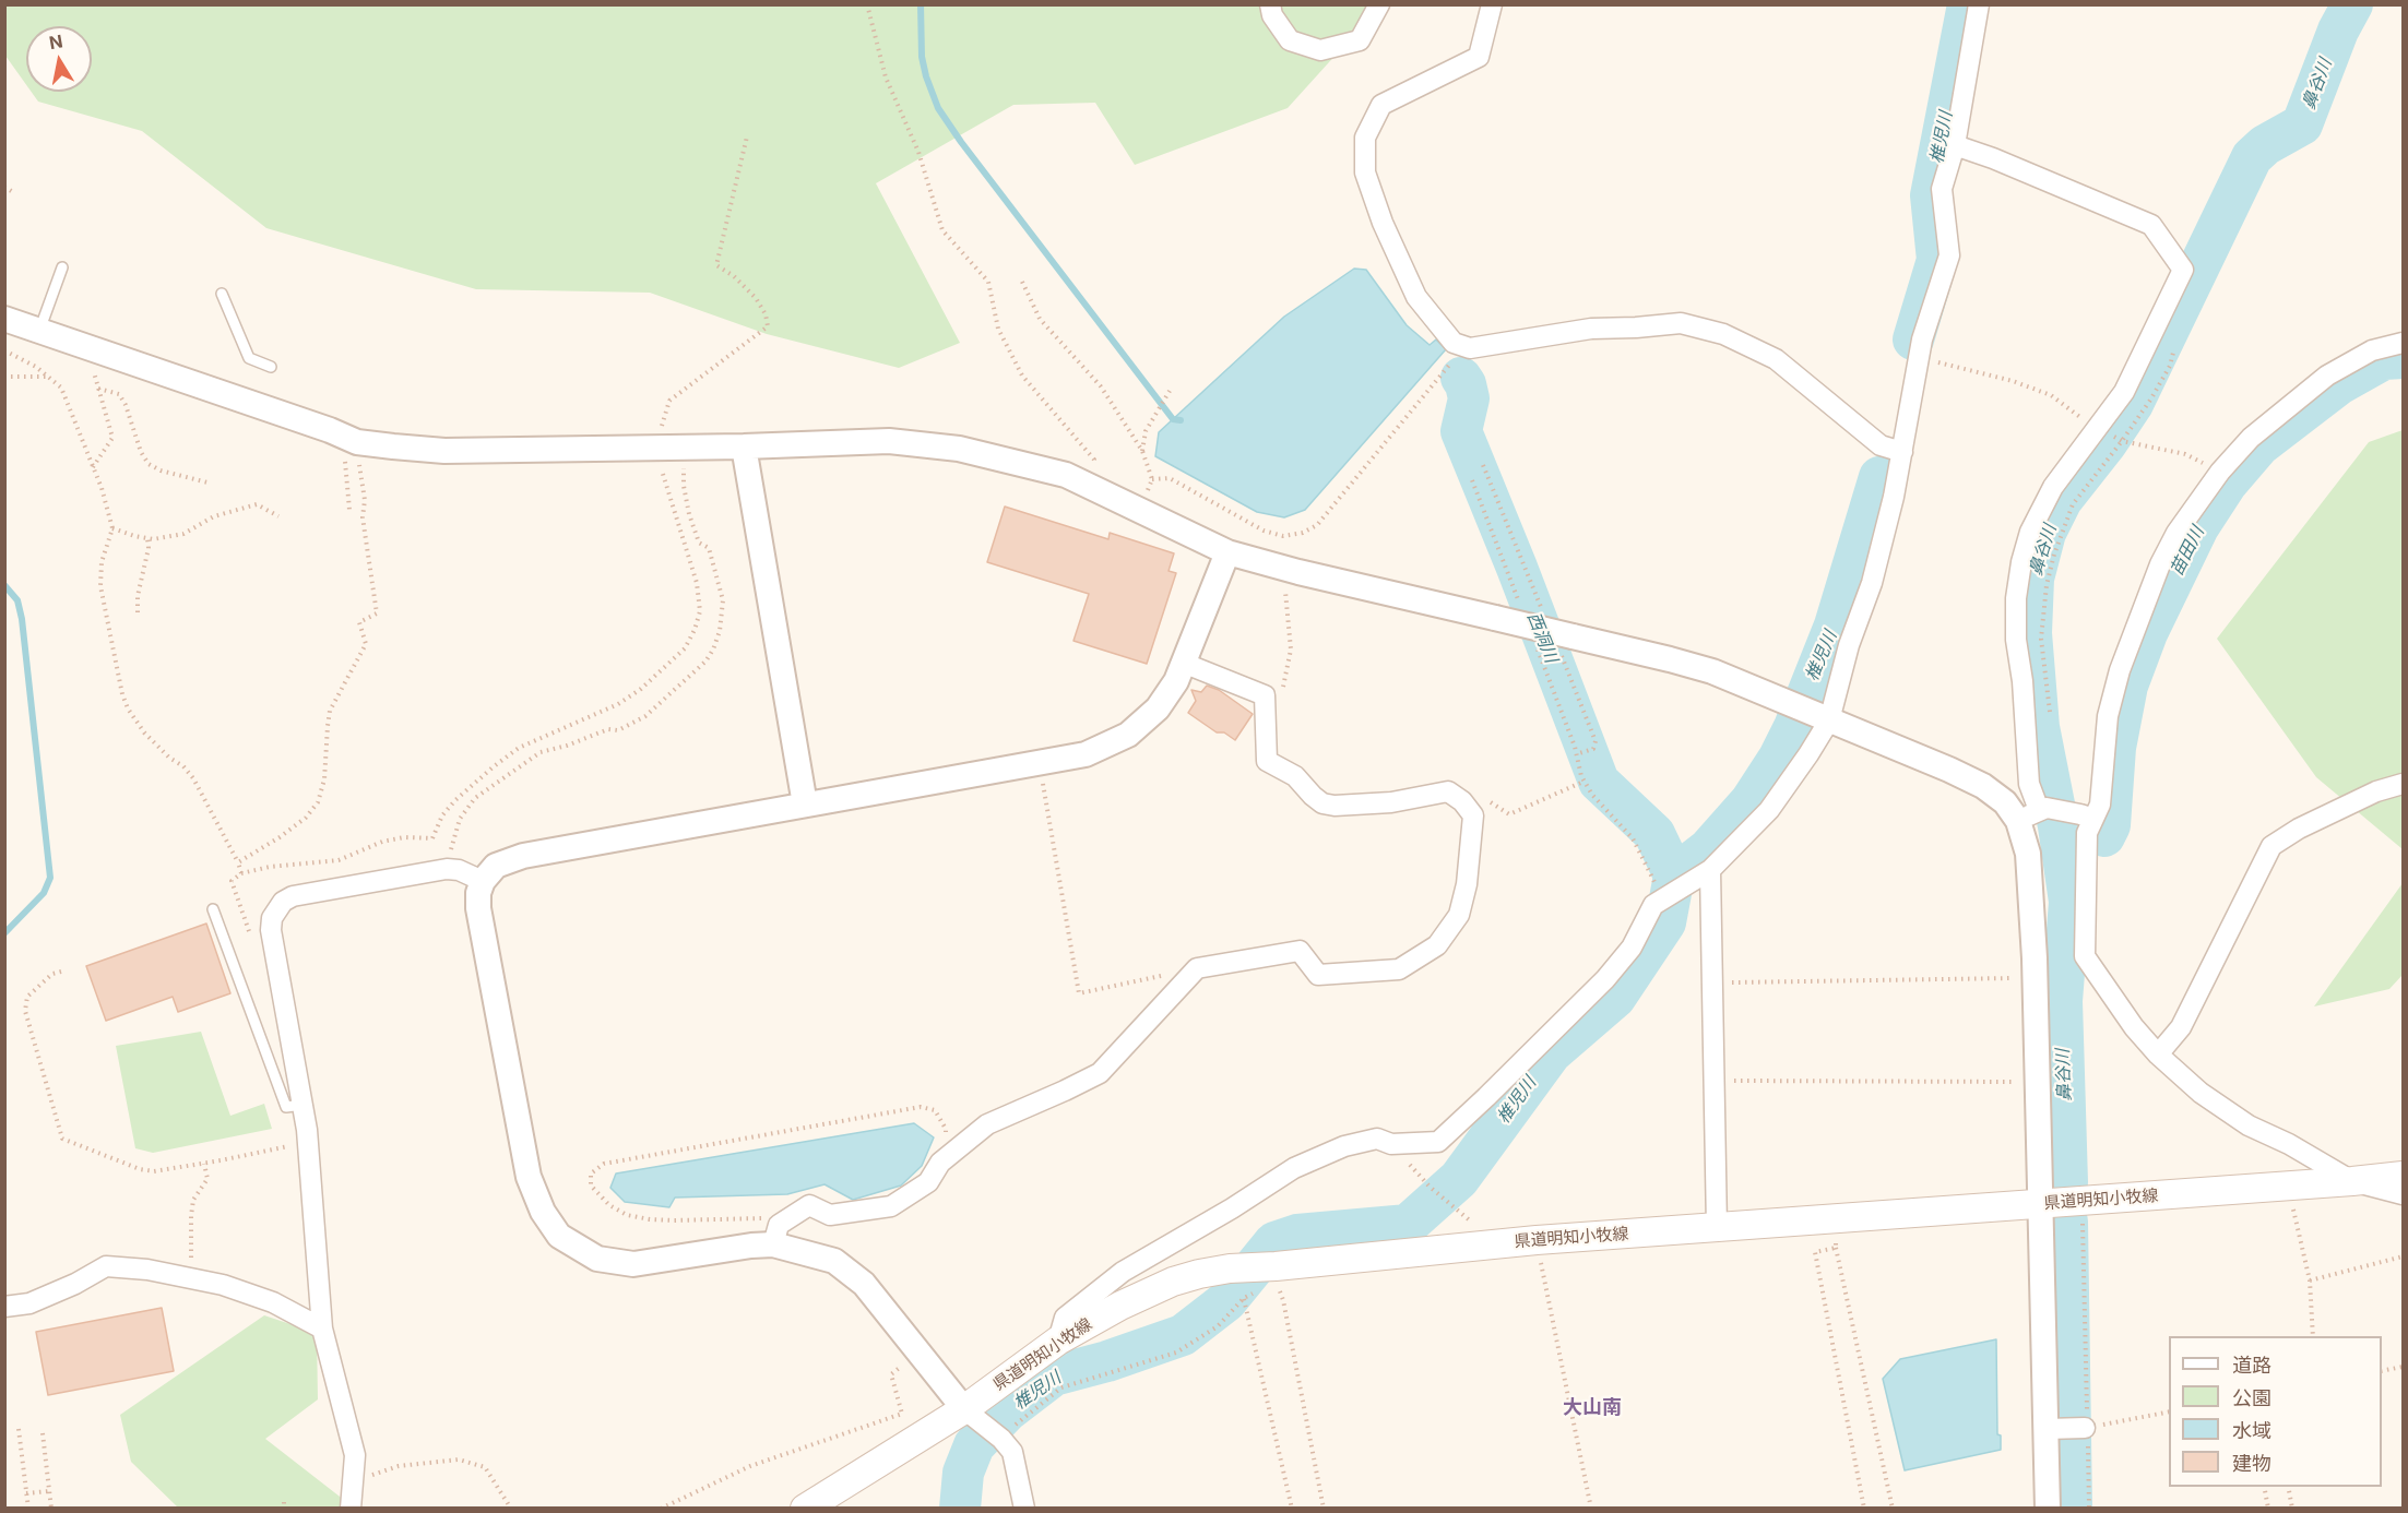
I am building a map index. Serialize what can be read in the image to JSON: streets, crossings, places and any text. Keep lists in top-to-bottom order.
{
  "streets": {
    "main road": ["県道明知小牧線"]
  },
  "districts": ["大山南"],
  "water": [
    "鼻谷川",
    "椎児川",
    "苗田川",
    "西洞川"
  ],
  "legend": [
    "道路",
    "公園",
    "水域",
    "建物"
  ],
  "north": "top"
}
